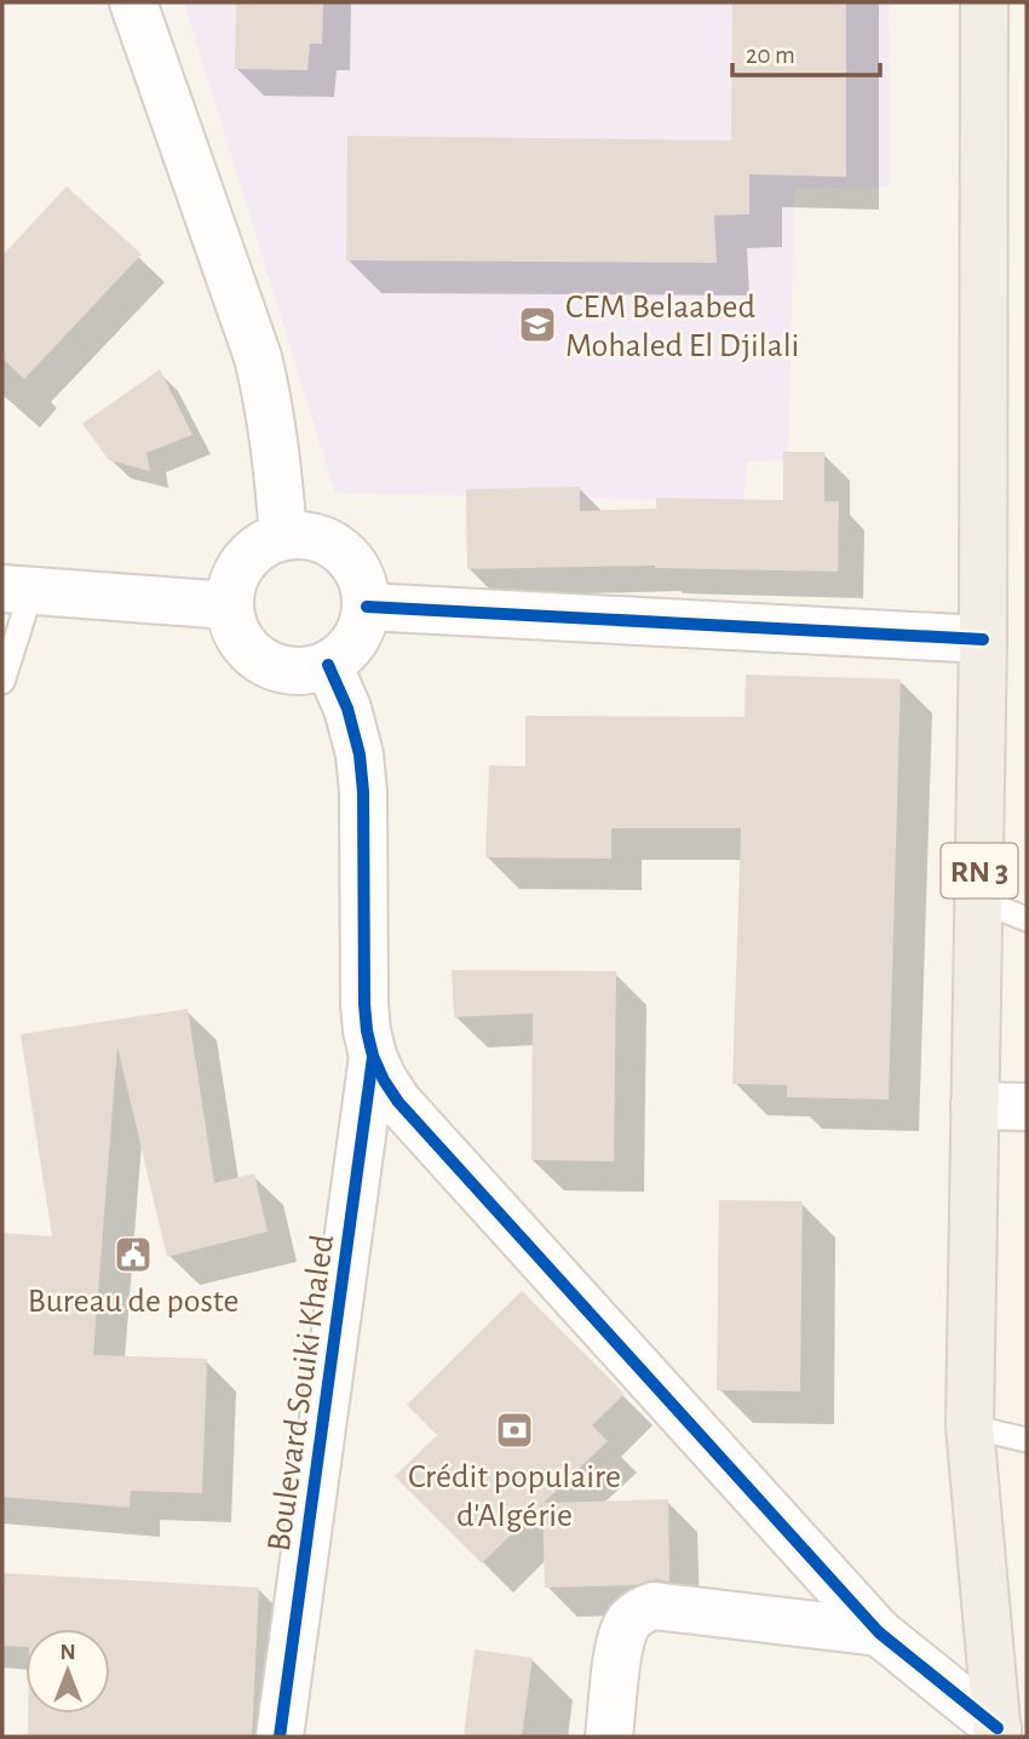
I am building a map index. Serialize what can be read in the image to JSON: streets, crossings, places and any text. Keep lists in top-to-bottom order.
{
  "streets": {
    "main road": ["RN 3"],
    "street": ["Boulevard Souiki Khaled"]
  },
  "places": {
    "school or university": ["CEM Belaabed Mohaled El Djilali"],
    "public building": ["Bureau de poste"],
    "bank": ["Crédit populaire d'Algérie"]
  },
  "scale_bar": "20 m",
  "north": "top"
}
